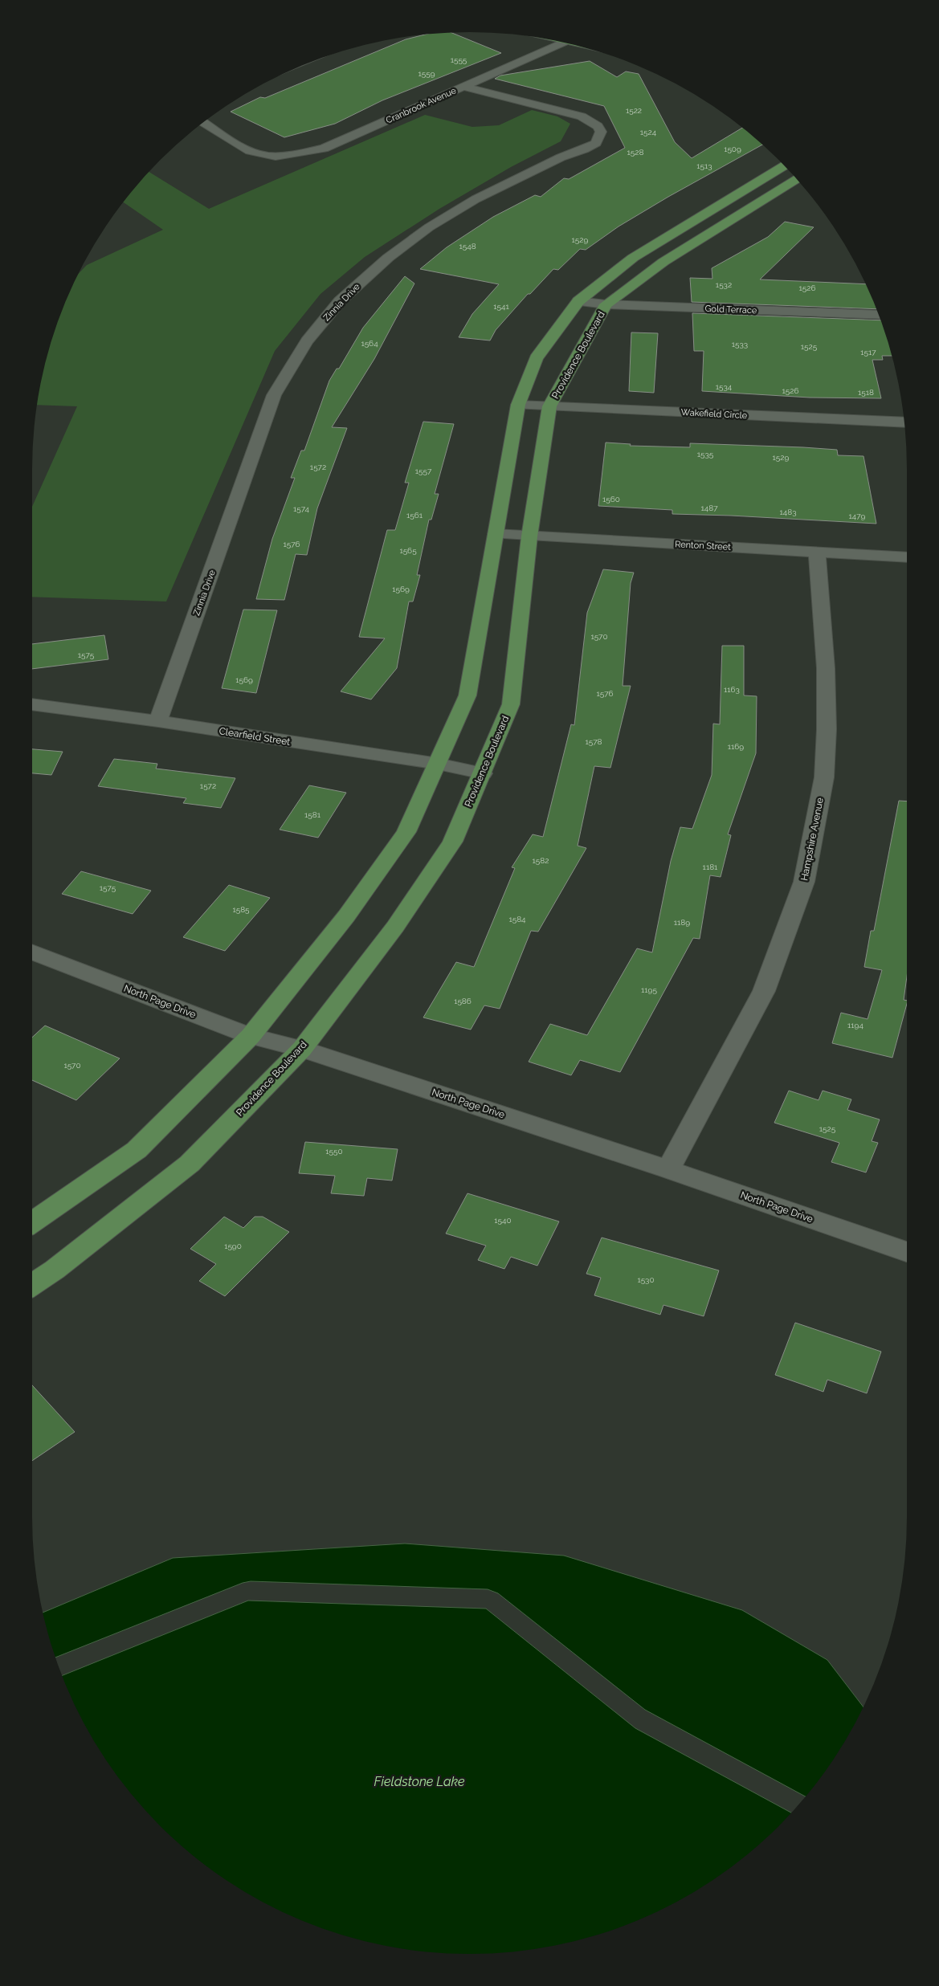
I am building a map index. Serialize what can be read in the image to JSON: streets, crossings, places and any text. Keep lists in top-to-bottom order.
{
  "streets": {
    "main road": ["Providence Boulevard"],
    "street": [
      "Cranbrook Avenue",
      "Zinnia Drive",
      "Gold Terrace",
      "Wakefield Circle",
      "Renton Street",
      "Clearfield Street",
      "Hampshire Avenue",
      "North Page Drive"
    ]
  },
  "crossings": [
    ["Cranbrook Avenue", "Zinnia Drive"],
    ["Zinnia Drive", "Clearfield Street"],
    ["Gold Terrace", "Providence Boulevard"],
    ["Providence Boulevard", "Wakefield Circle"],
    ["Providence Boulevard", "Renton Street"],
    ["Providence Boulevard", "Clearfield Street"],
    ["Providence Boulevard", "North Page Drive"],
    ["Renton Street", "Hampshire Avenue"],
    ["Hampshire Avenue", "North Page Drive"]
  ],
  "water": ["Fieldstone Lake"],
  "house_numbers": [
    "1555",
    "1559",
    "1522",
    "1524",
    "1509",
    "1528",
    "1513",
    "1529",
    "1548",
    "1532",
    "1526",
    "1541",
    "1564",
    "1533",
    "1525",
    "1517",
    "1534",
    "1526",
    "1518",
    "1535",
    "1529",
    "1572",
    "1557",
    "1560",
    "1487",
    "1574",
    "1483",
    "1561",
    "1479",
    "1576",
    "1565",
    "1569",
    "1570",
    "1575",
    "1569",
    "1163",
    "1576",
    "1578",
    "1169",
    "1572",
    "1581",
    "1582",
    "1181",
    "1575",
    "1585",
    "1584",
    "1189",
    "1195",
    "1586",
    "1194",
    "1570",
    "1525",
    "1550",
    "1540",
    "1590",
    "1530"
  ]
}
